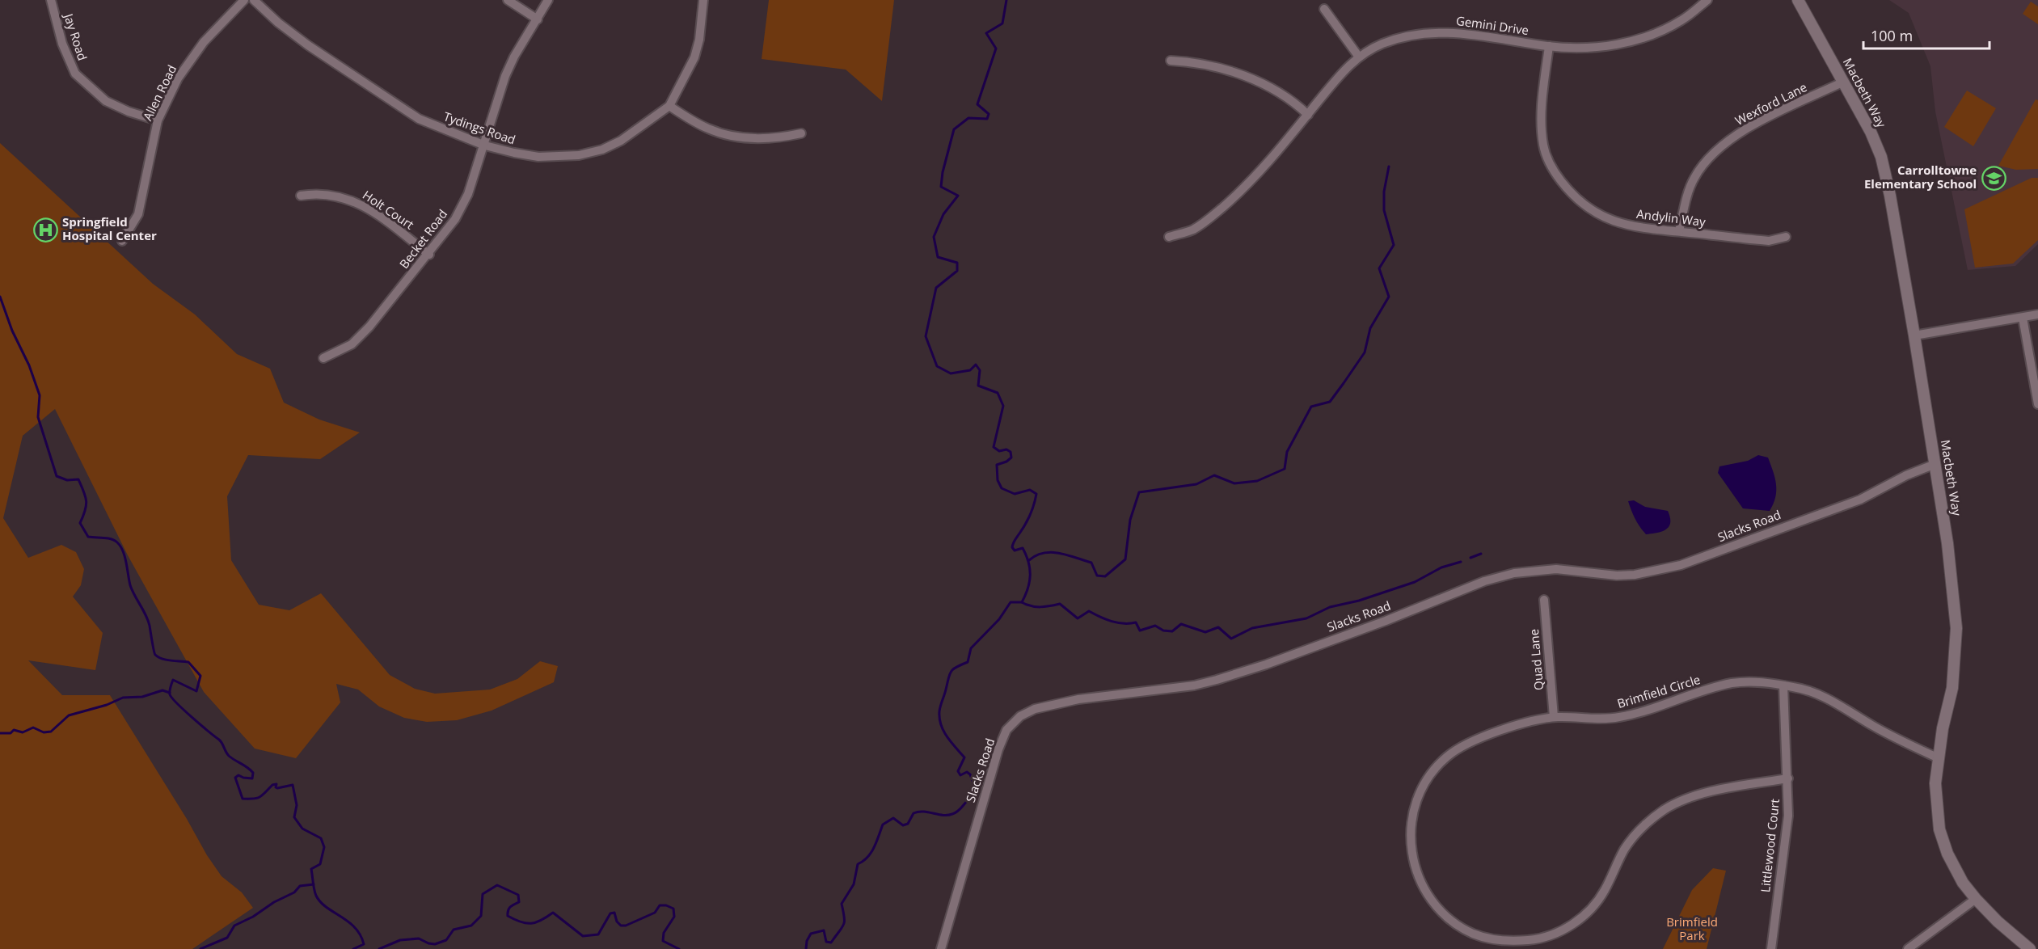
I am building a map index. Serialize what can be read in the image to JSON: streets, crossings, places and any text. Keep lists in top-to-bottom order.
{
  "streets": {
    "street": [
      "Gemini Drive",
      "Jay Road",
      "Allen Road",
      "Macbeth Way",
      "Wexford Lane",
      "Tydings Road",
      "Holt Court",
      "Andylin Way",
      "Becket Road",
      "Slacks Road",
      "Quad Lane",
      "Brimfield Circle",
      "Littlewood Court"
    ]
  },
  "crossings": [
    ["Gemini Drive", "Andylin Way"],
    ["Jay Road", "Allen Road"],
    ["Macbeth Way", "Wexford Lane"],
    ["Macbeth Way", "Slacks Road"],
    ["Macbeth Way", "Brimfield Circle"],
    ["Wexford Lane", "Andylin Way"],
    ["Tydings Road", "Becket Road"],
    ["Holt Court", "Becket Road"],
    ["Quad Lane", "Brimfield Circle"],
    ["Brimfield Circle", "Littlewood Court"]
  ],
  "parks": ["Brimfield Park"],
  "places": {
    "school or university": ["Carrolltowne Elementary School"],
    "hospital": ["Springfield Hospital Center"]
  },
  "scale_bar": "100 m"
}
